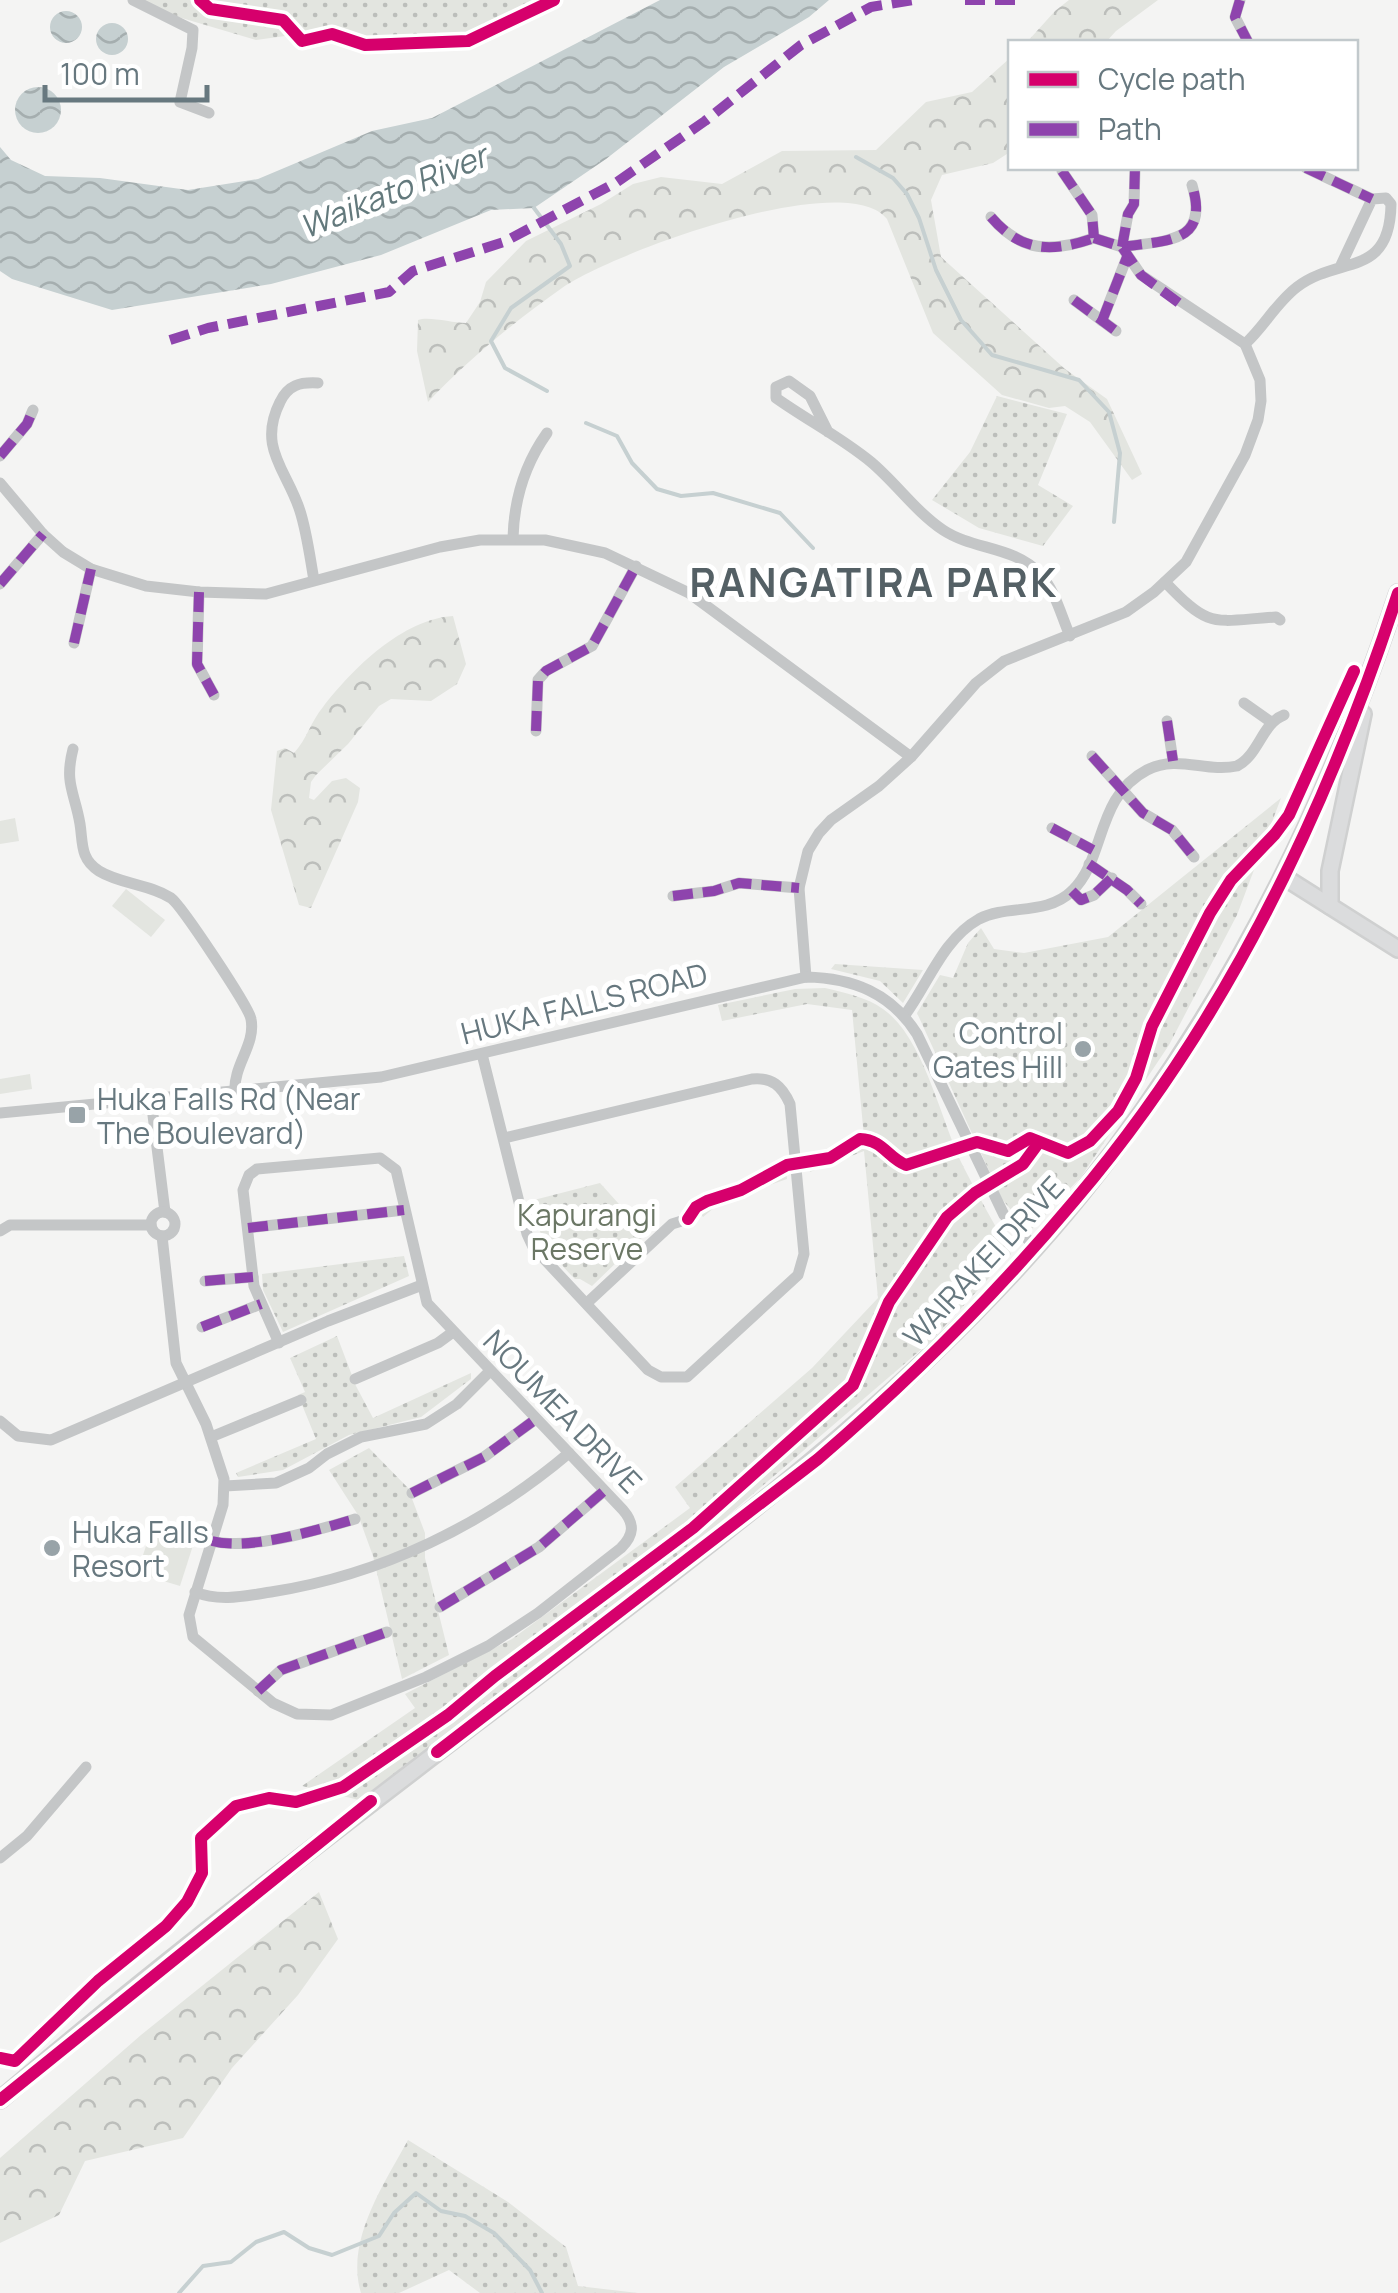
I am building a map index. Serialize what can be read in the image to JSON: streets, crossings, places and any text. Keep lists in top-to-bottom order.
{
  "streets": {
    "main road": ["WAIRAKEI DRIVE"],
    "street": ["HUKA FALLS ROAD", "NOUMEA DRIVE"]
  },
  "crossings": [
    ["HUKA FALLS ROAD", "WAIRAKEI DRIVE"]
  ],
  "districts": ["RANGATIRA PARK"],
  "water": ["Waikato River"],
  "parks": ["Kapurangi Reserve"],
  "places": {
    "other": ["Control Gates Hill", "Huka Falls Resort"],
    "transit": ["Huka Falls Rd (Near The Boulevard)"]
  },
  "legend": ["Cycle path", "Path"],
  "scale_bar": "100 m"
}
